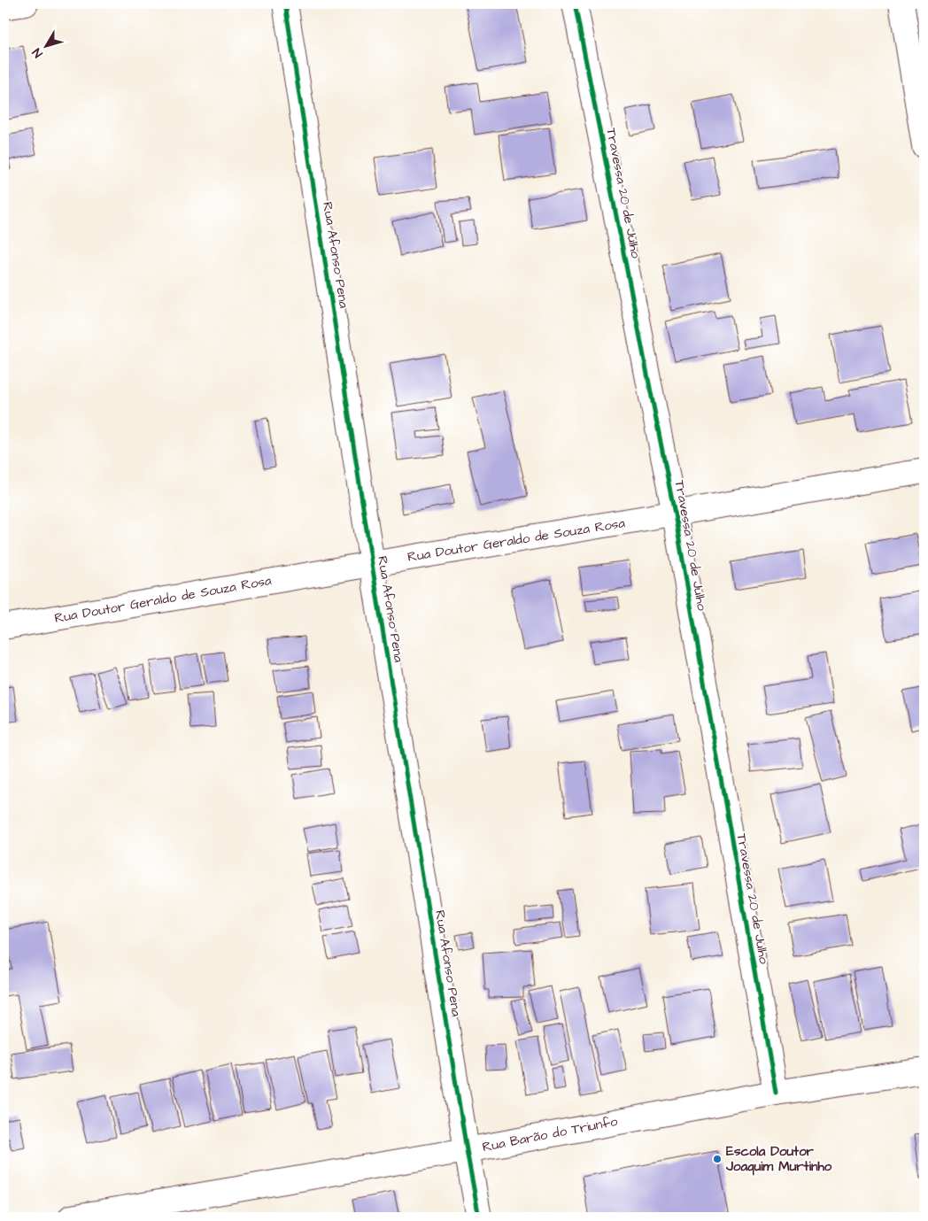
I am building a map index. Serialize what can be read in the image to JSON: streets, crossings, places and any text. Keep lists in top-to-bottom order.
{
  "streets": {
    "street": [
      "Travessa 20 de Julho",
      "Rua Afonso Pena",
      "Rua Doutor Geraldo de Souza Rosa",
      "Rua Barão do Triunfo"
    ]
  },
  "crossings": [
    ["Travessa 20 de Julho", "Rua Doutor Geraldo de Souza Rosa"],
    ["Travessa 20 de Julho", "Rua Barão do Triunfo"],
    ["Rua Afonso Pena", "Rua Doutor Geraldo de Souza Rosa"],
    ["Rua Afonso Pena", "Rua Barão do Triunfo"]
  ],
  "places": ["Escola Doutor Joaquim Murtinho"],
  "north": "bottom left"
}
